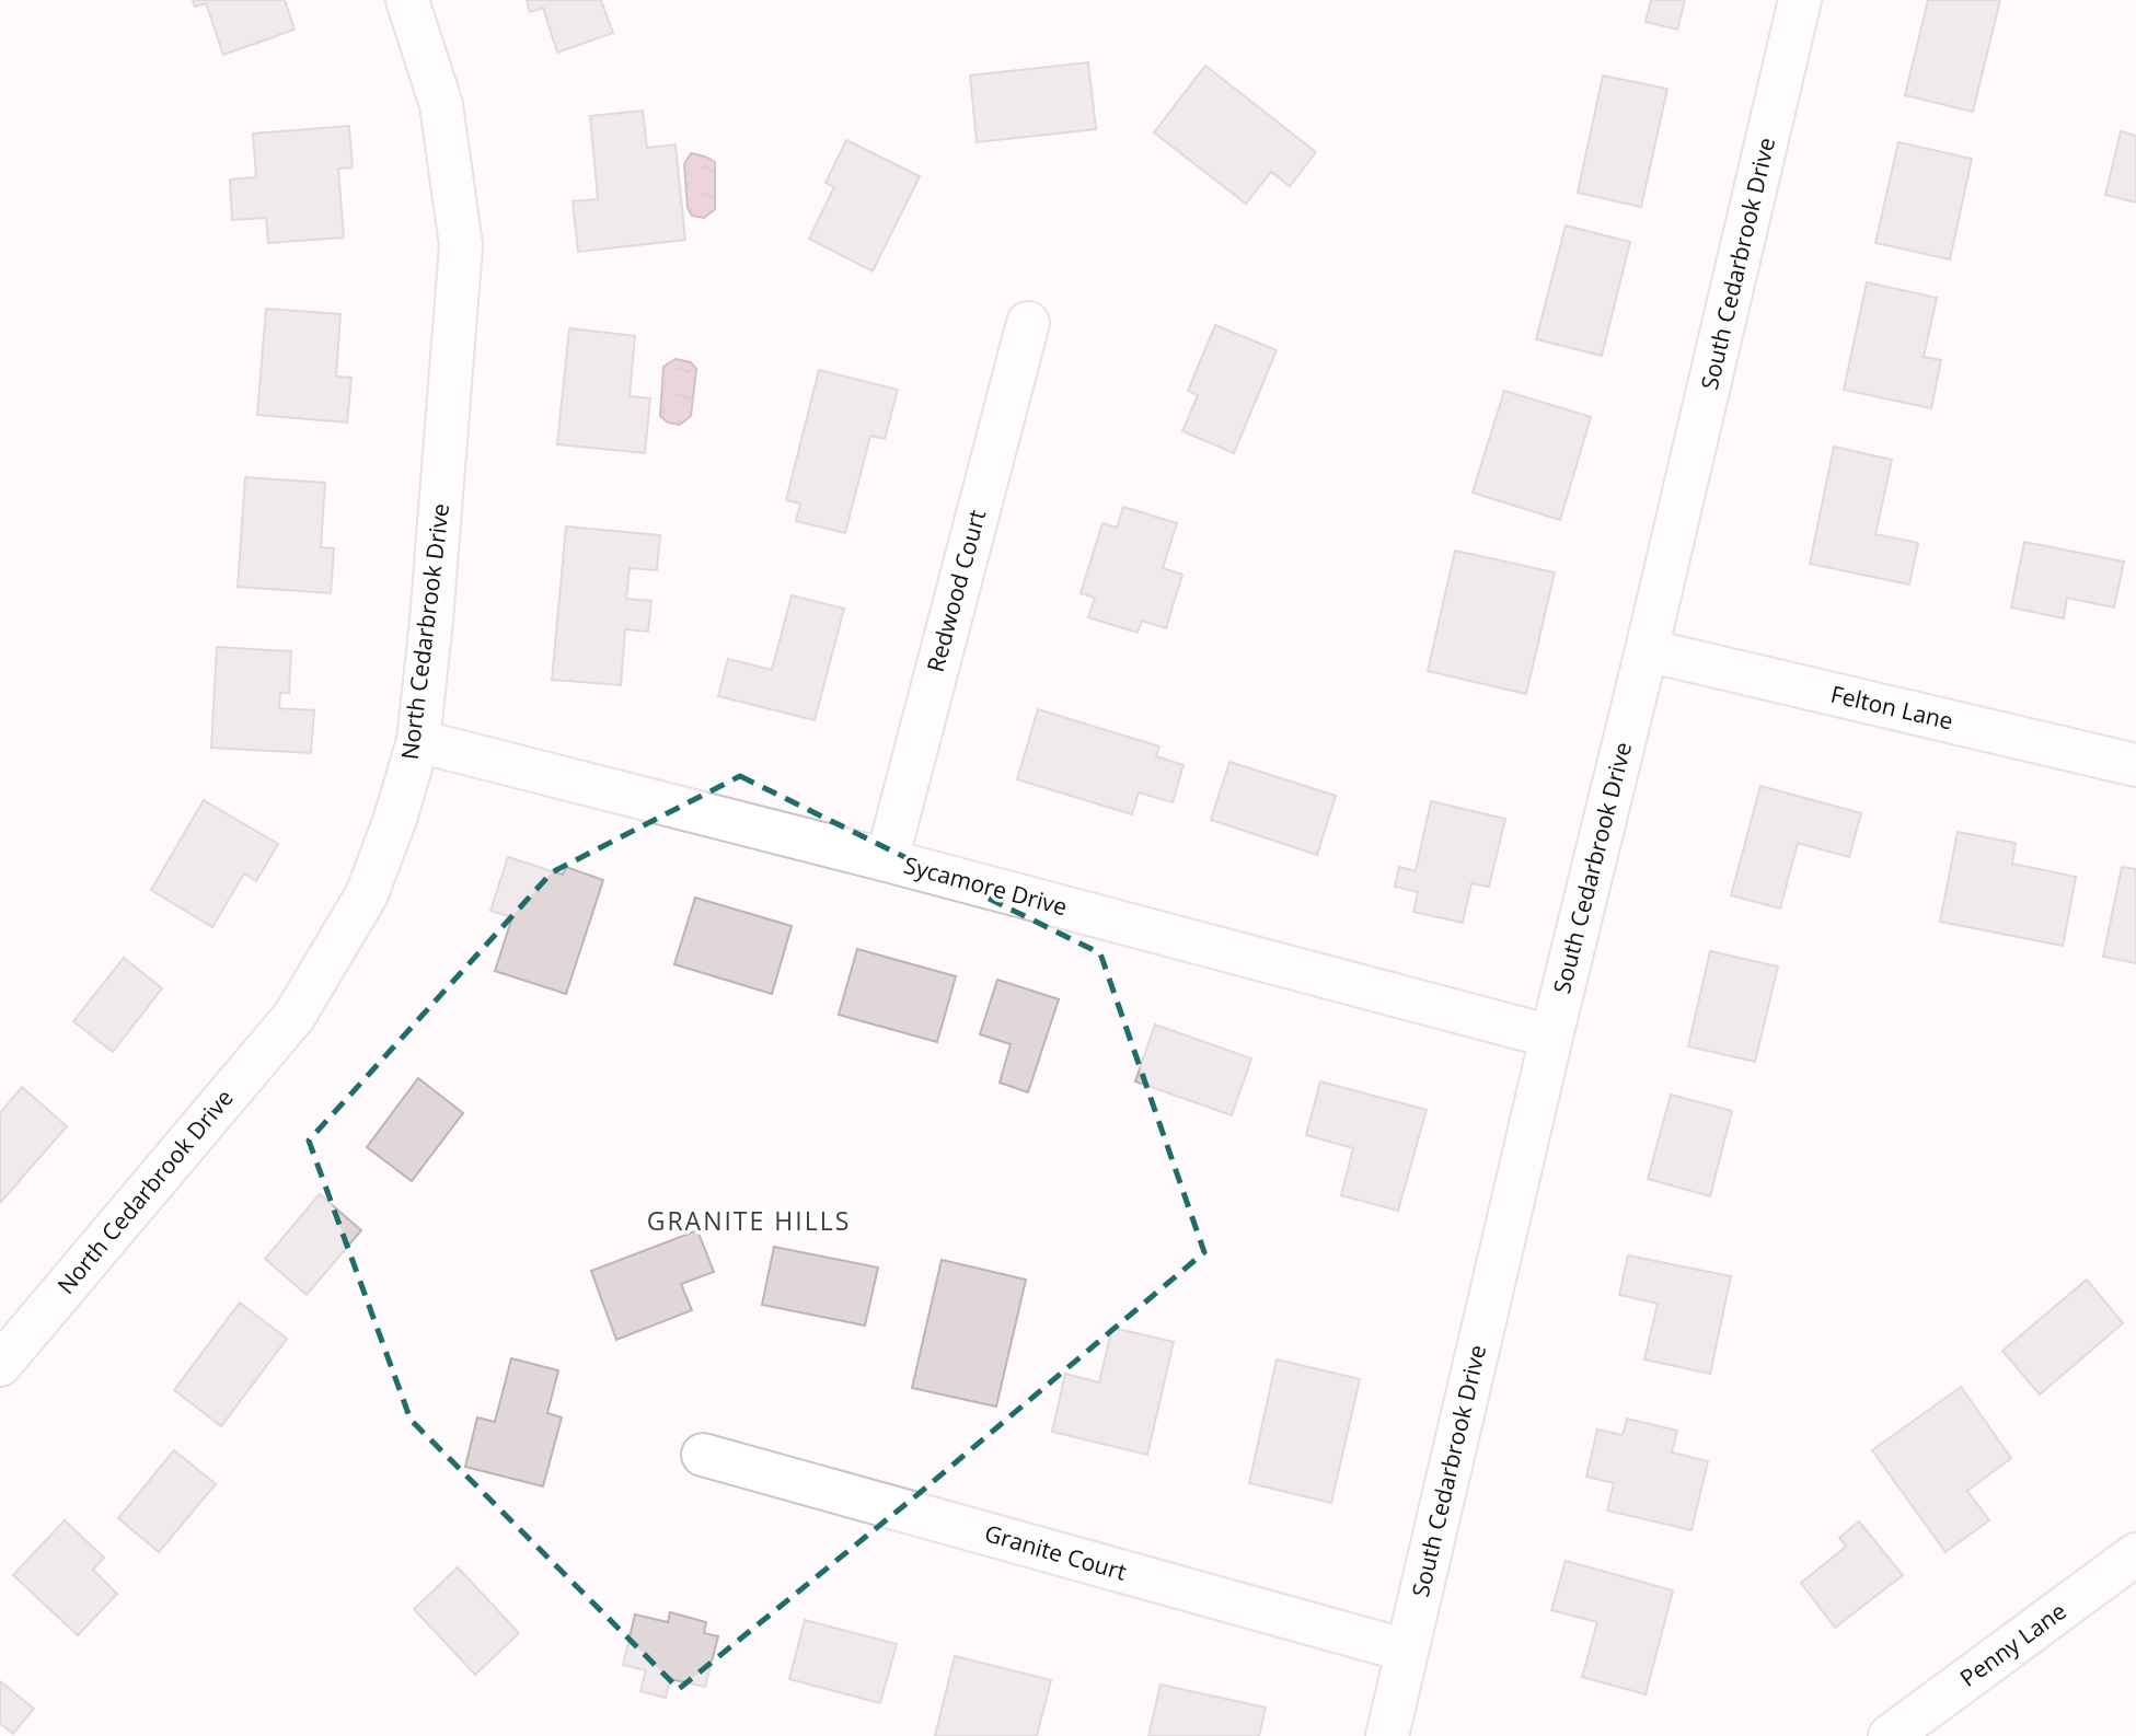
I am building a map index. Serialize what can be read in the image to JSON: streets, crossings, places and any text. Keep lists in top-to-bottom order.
{
  "streets": {
    "street": [
      "South Cedarbrook Drive",
      "Redwood Court",
      "North Cedarbrook Drive",
      "Felton Lane",
      "Sycamore Drive",
      "Granite Court",
      "Penny Lane"
    ]
  },
  "crossings": [
    ["South Cedarbrook Drive", "Felton Lane"],
    ["South Cedarbrook Drive", "Sycamore Drive"],
    ["South Cedarbrook Drive", "Granite Court"],
    ["Redwood Court", "Sycamore Drive"],
    ["North Cedarbrook Drive", "Sycamore Drive"]
  ],
  "districts": ["GRANITE HILLS"]
}
